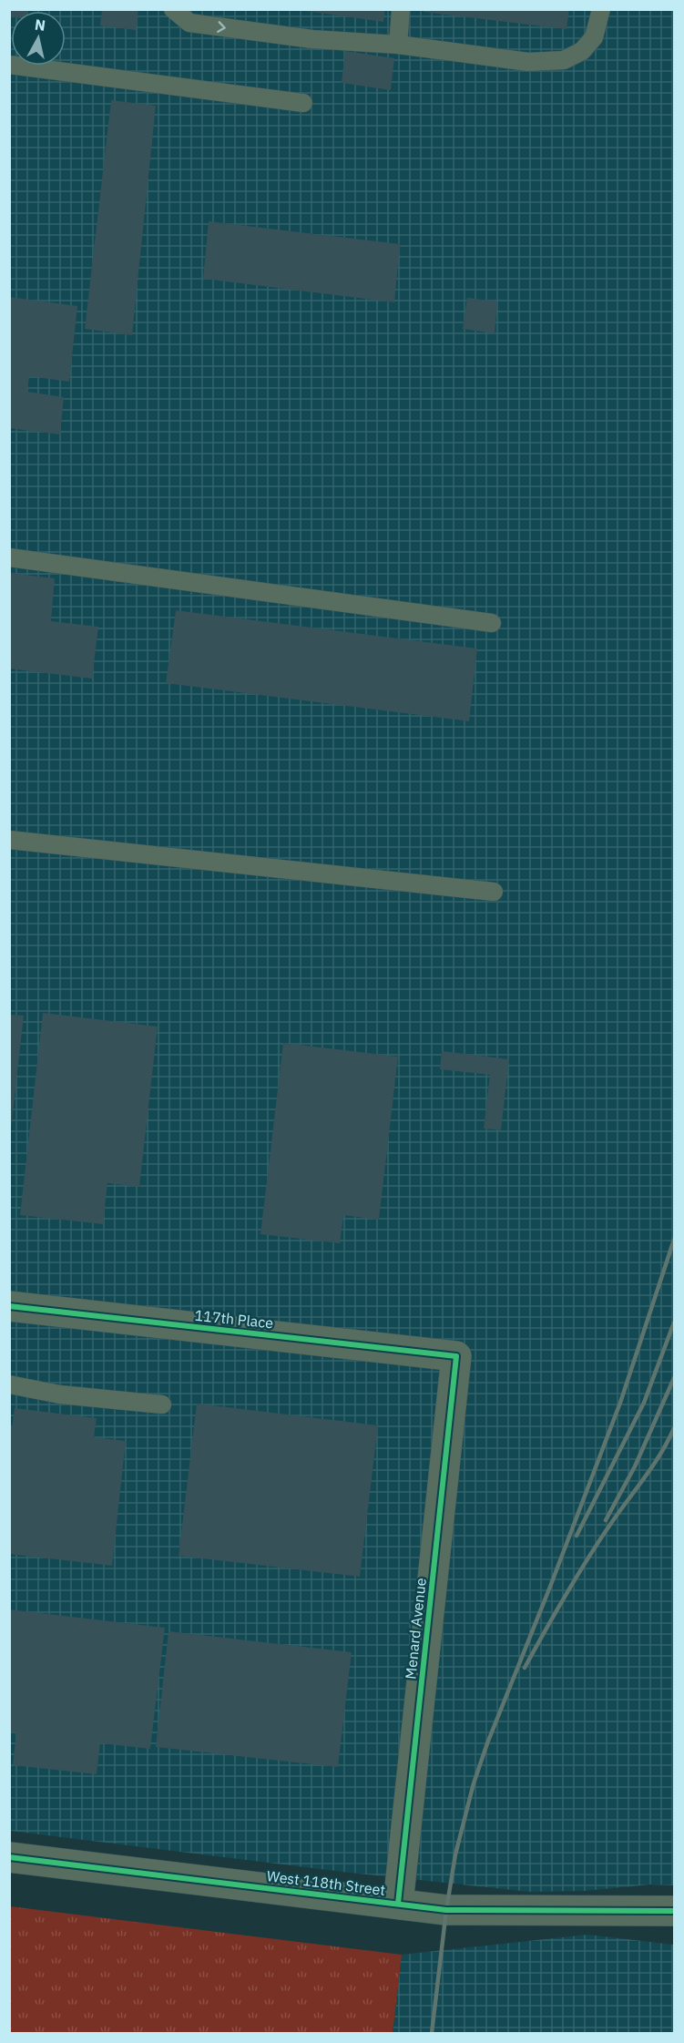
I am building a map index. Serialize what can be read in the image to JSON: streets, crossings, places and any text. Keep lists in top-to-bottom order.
{
  "streets": {
    "street": ["117th Place", "Menard Avenue", "West 118th Street"]
  },
  "crossings": [
    ["117th Place", "Menard Avenue"],
    ["Menard Avenue", "West 118th Street"]
  ],
  "north": "top"
}
